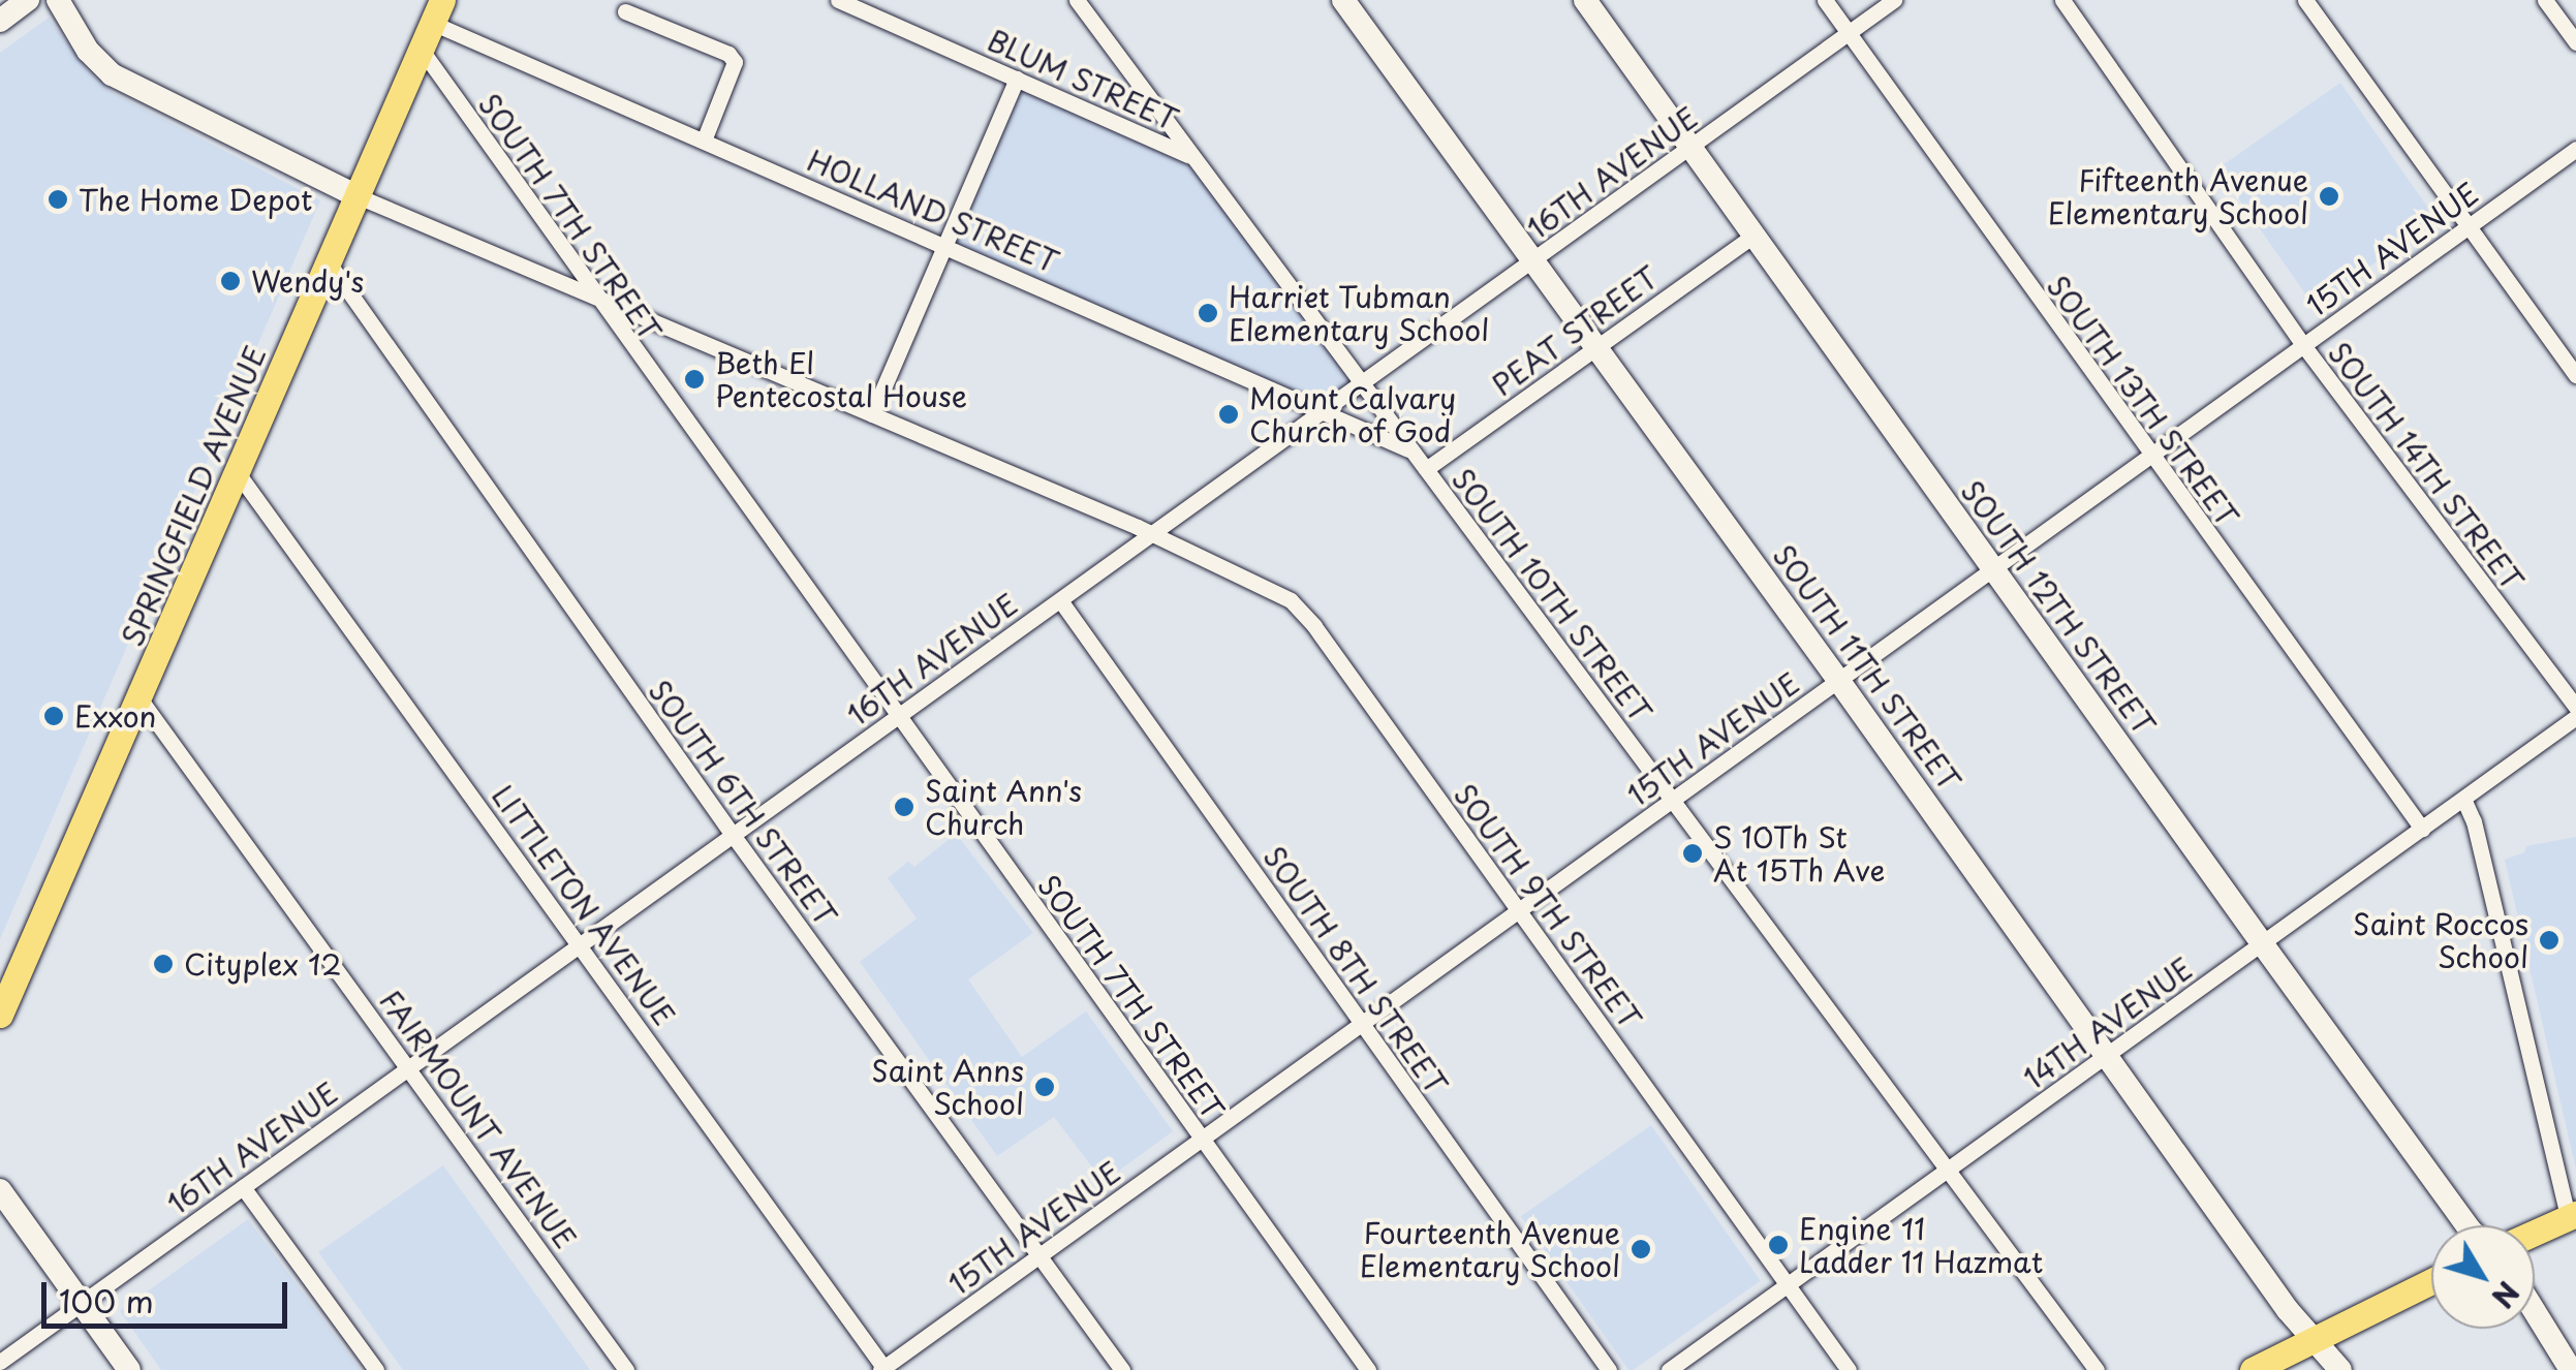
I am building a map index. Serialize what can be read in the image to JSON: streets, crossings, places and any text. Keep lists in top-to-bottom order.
{
  "streets": {
    "main road": ["SPRINGFIELD AVENUE"],
    "street": [
      "BLUM STREET",
      "16TH AVENUE",
      "HOLLAND STREET",
      "SOUTH 7TH STREET",
      "15TH AVENUE",
      "PEAT STREET",
      "SOUTH 13TH STREET",
      "SOUTH 14TH STREET",
      "SOUTH 10TH STREET",
      "SOUTH 12TH STREET",
      "SOUTH 11TH STREET",
      "SOUTH 6TH STREET",
      "LITTLETON AVENUE",
      "SOUTH 9TH STREET",
      "SOUTH 8TH STREET",
      "14TH AVENUE",
      "FAIRMOUNT AVENUE"
    ]
  },
  "crossings": [
    ["BLUM STREET", "SOUTH 10TH STREET"],
    ["16TH AVENUE", "HOLLAND STREET"],
    ["16TH AVENUE", "SOUTH 7TH STREET"],
    ["16TH AVENUE", "SOUTH 13TH STREET"],
    ["16TH AVENUE", "SOUTH 10TH STREET"],
    ["16TH AVENUE", "SOUTH 12TH STREET"],
    ["16TH AVENUE", "SOUTH 11TH STREET"],
    ["16TH AVENUE", "SOUTH 6TH STREET"],
    ["16TH AVENUE", "LITTLETON AVENUE"],
    ["16TH AVENUE", "SOUTH 9TH STREET"],
    ["16TH AVENUE", "SOUTH 8TH STREET"],
    ["16TH AVENUE", "FAIRMOUNT AVENUE"],
    ["HOLLAND STREET", "SPRINGFIELD AVENUE"],
    ["HOLLAND STREET", "SOUTH 10TH STREET"],
    ["SOUTH 7TH STREET", "15TH AVENUE"],
    ["SOUTH 7TH STREET", "SPRINGFIELD AVENUE"],
    ["SOUTH 7TH STREET", "SOUTH 9TH STREET"],
    ["15TH AVENUE", "SOUTH 13TH STREET"],
    ["15TH AVENUE", "SOUTH 14TH STREET"],
    ["15TH AVENUE", "SOUTH 10TH STREET"],
    ["15TH AVENUE", "SOUTH 12TH STREET"],
    ["15TH AVENUE", "SOUTH 11TH STREET"],
    ["15TH AVENUE", "SOUTH 6TH STREET"],
    ["15TH AVENUE", "LITTLETON AVENUE"],
    ["15TH AVENUE", "SOUTH 9TH STREET"],
    ["15TH AVENUE", "SOUTH 8TH STREET"],
    ["PEAT STREET", "SOUTH 10TH STREET"],
    ["PEAT STREET", "SOUTH 12TH STREET"],
    ["PEAT STREET", "SOUTH 11TH STREET"],
    ["SOUTH 13TH STREET", "14TH AVENUE"],
    ["SPRINGFIELD AVENUE", "SOUTH 6TH STREET"],
    ["SPRINGFIELD AVENUE", "LITTLETON AVENUE"],
    ["SPRINGFIELD AVENUE", "SOUTH 9TH STREET"],
    ["SPRINGFIELD AVENUE", "FAIRMOUNT AVENUE"],
    ["SOUTH 10TH STREET", "14TH AVENUE"],
    ["SOUTH 12TH STREET", "14TH AVENUE"],
    ["SOUTH 11TH STREET", "14TH AVENUE"],
    ["SOUTH 9TH STREET", "14TH AVENUE"]
  ],
  "places": [
    "Fifteenth Avenue Elementary School",
    "The Home Depot",
    "Wendy's",
    "Harriet Tubman Elementary School",
    "Beth El Pentecostal House",
    "Mount Calvary Church of God",
    "Exxon",
    "Saint Ann's Church",
    "S 10Th St At 15Th Ave",
    "Saint Roccos School",
    "Cityplex 12",
    "Saint Anns School",
    "Engine 11 Ladder 11 Hazmat",
    "Fourteenth Avenue Elementary School"
  ],
  "scale_bar": "100 m",
  "north": "bottom right"
}
